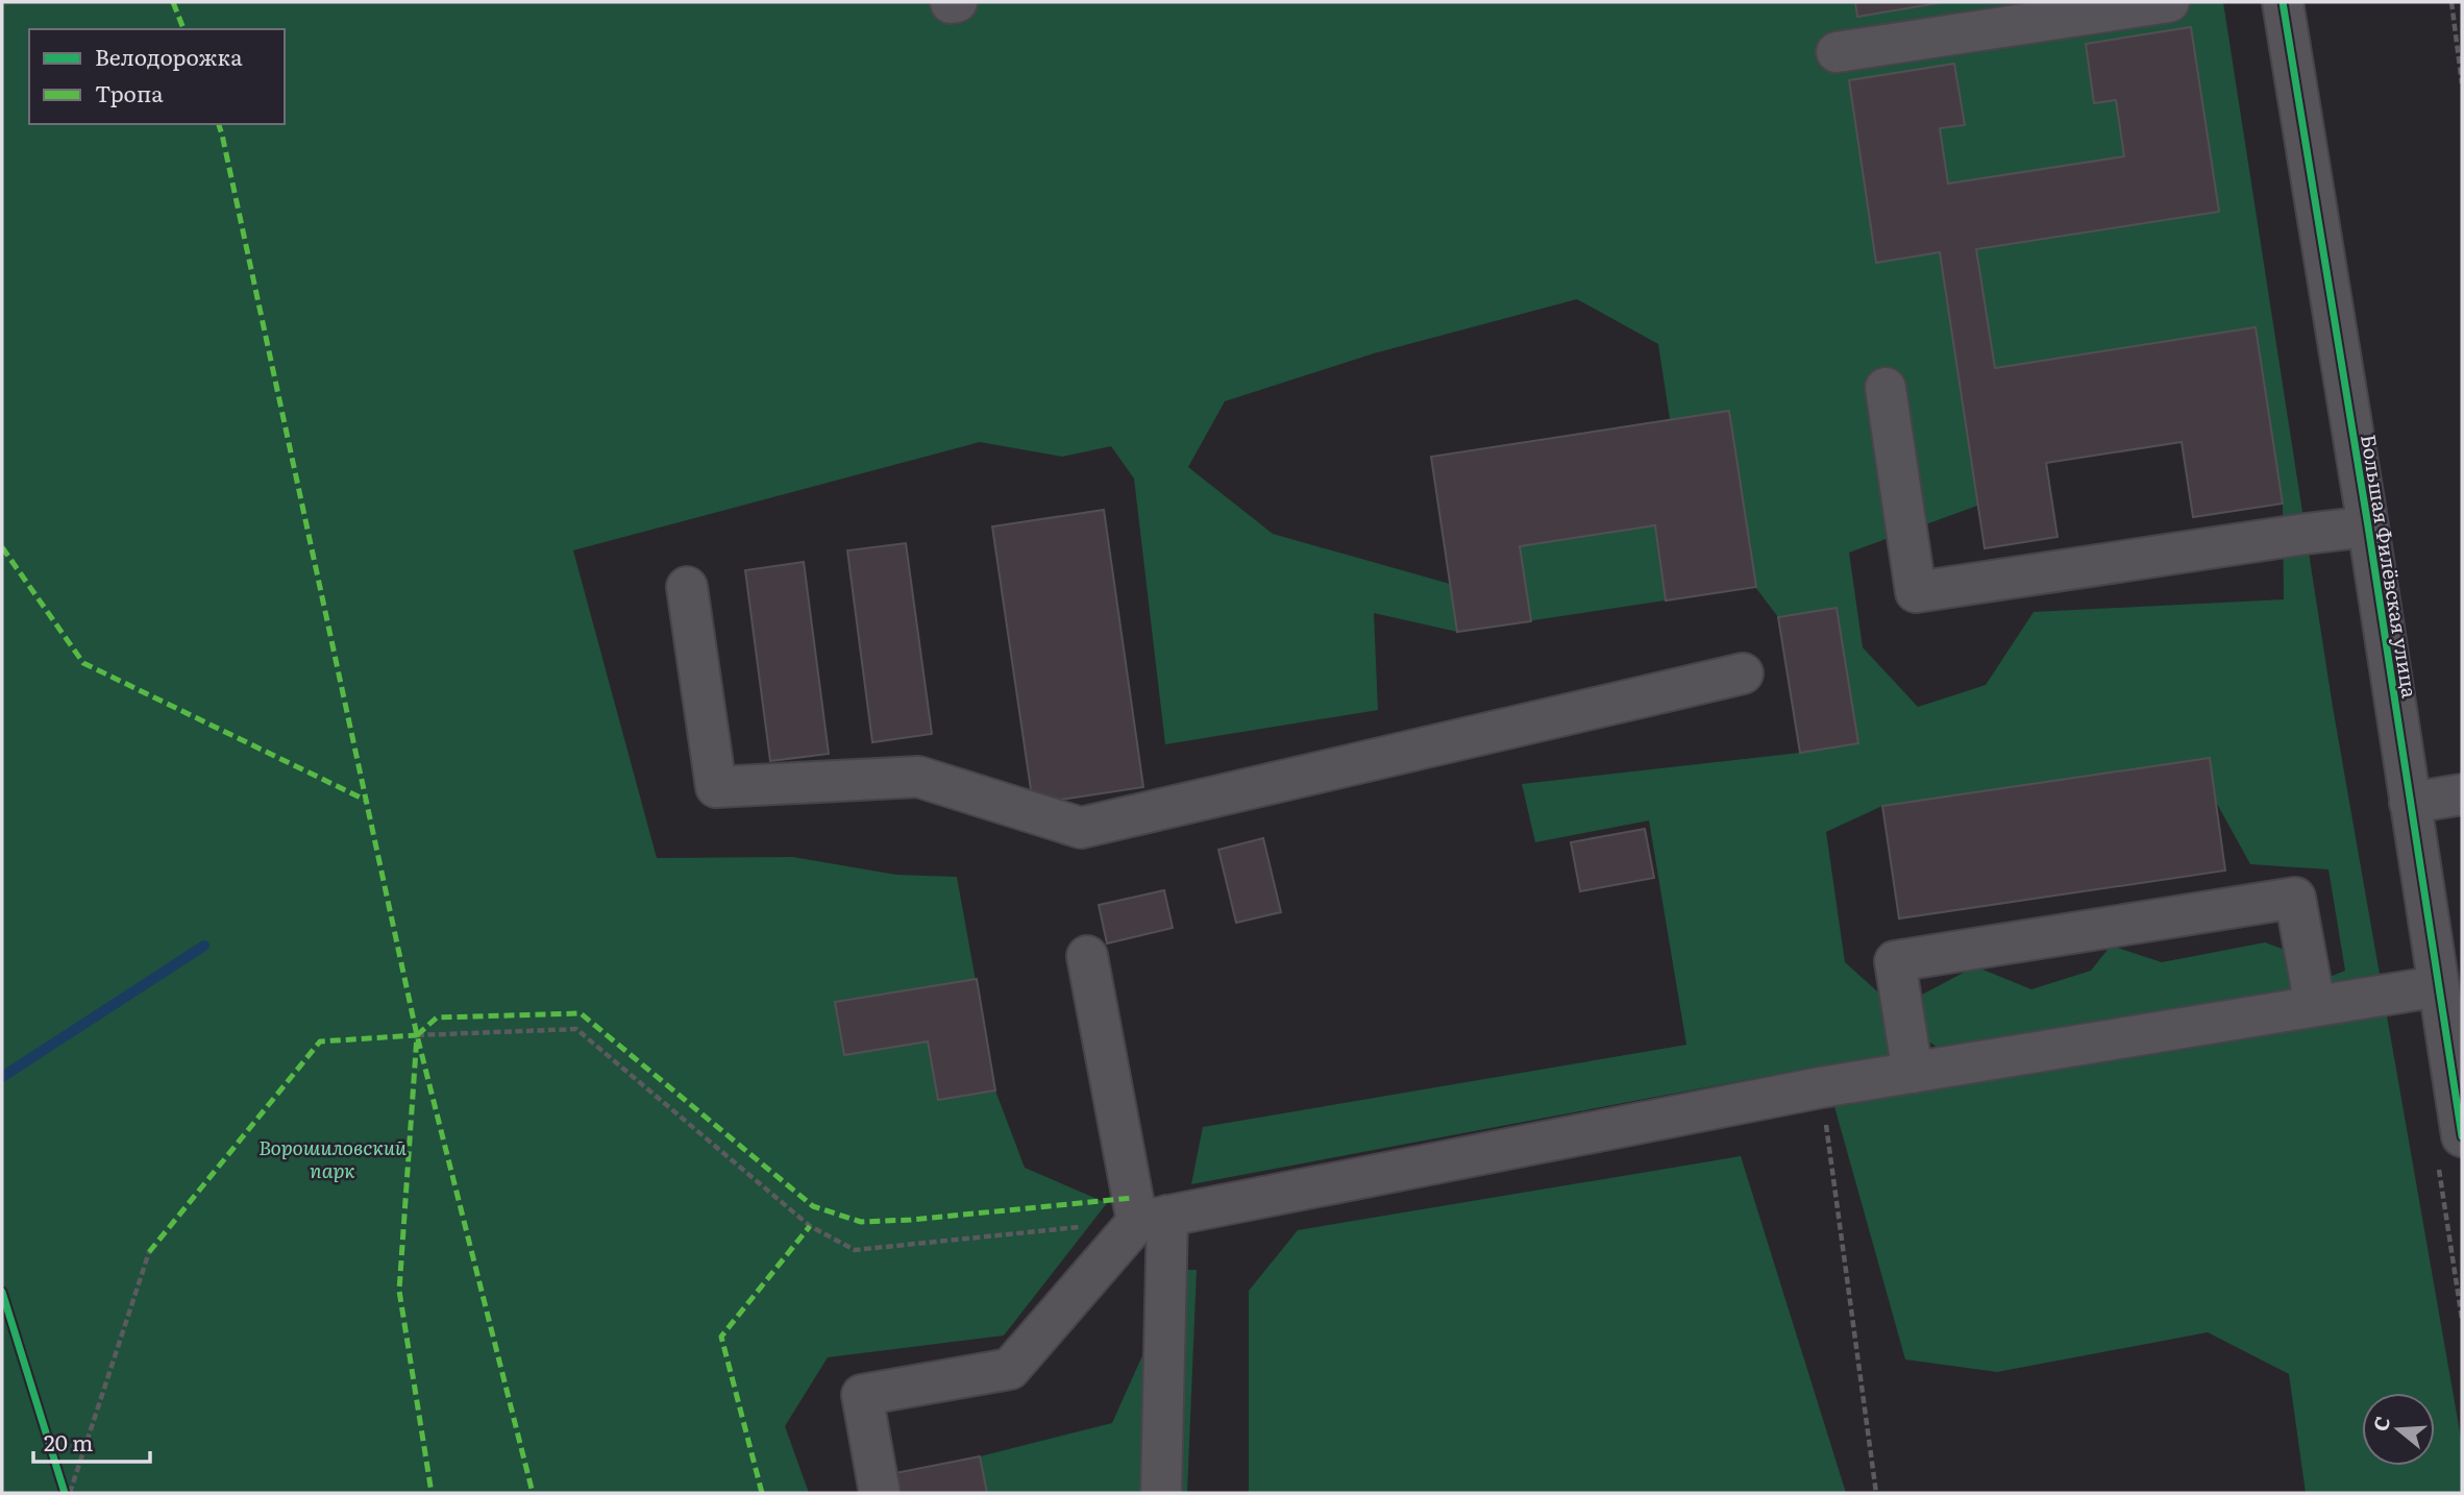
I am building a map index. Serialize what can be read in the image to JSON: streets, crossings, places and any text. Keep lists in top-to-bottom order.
{
  "streets": {
    "street": ["Большая Филёвская улица"]
  },
  "parks": ["Ворошиловский парк"],
  "legend": ["Велодорожка", "Тропа"],
  "scale_bar": "20 m",
  "north": "left"
}
